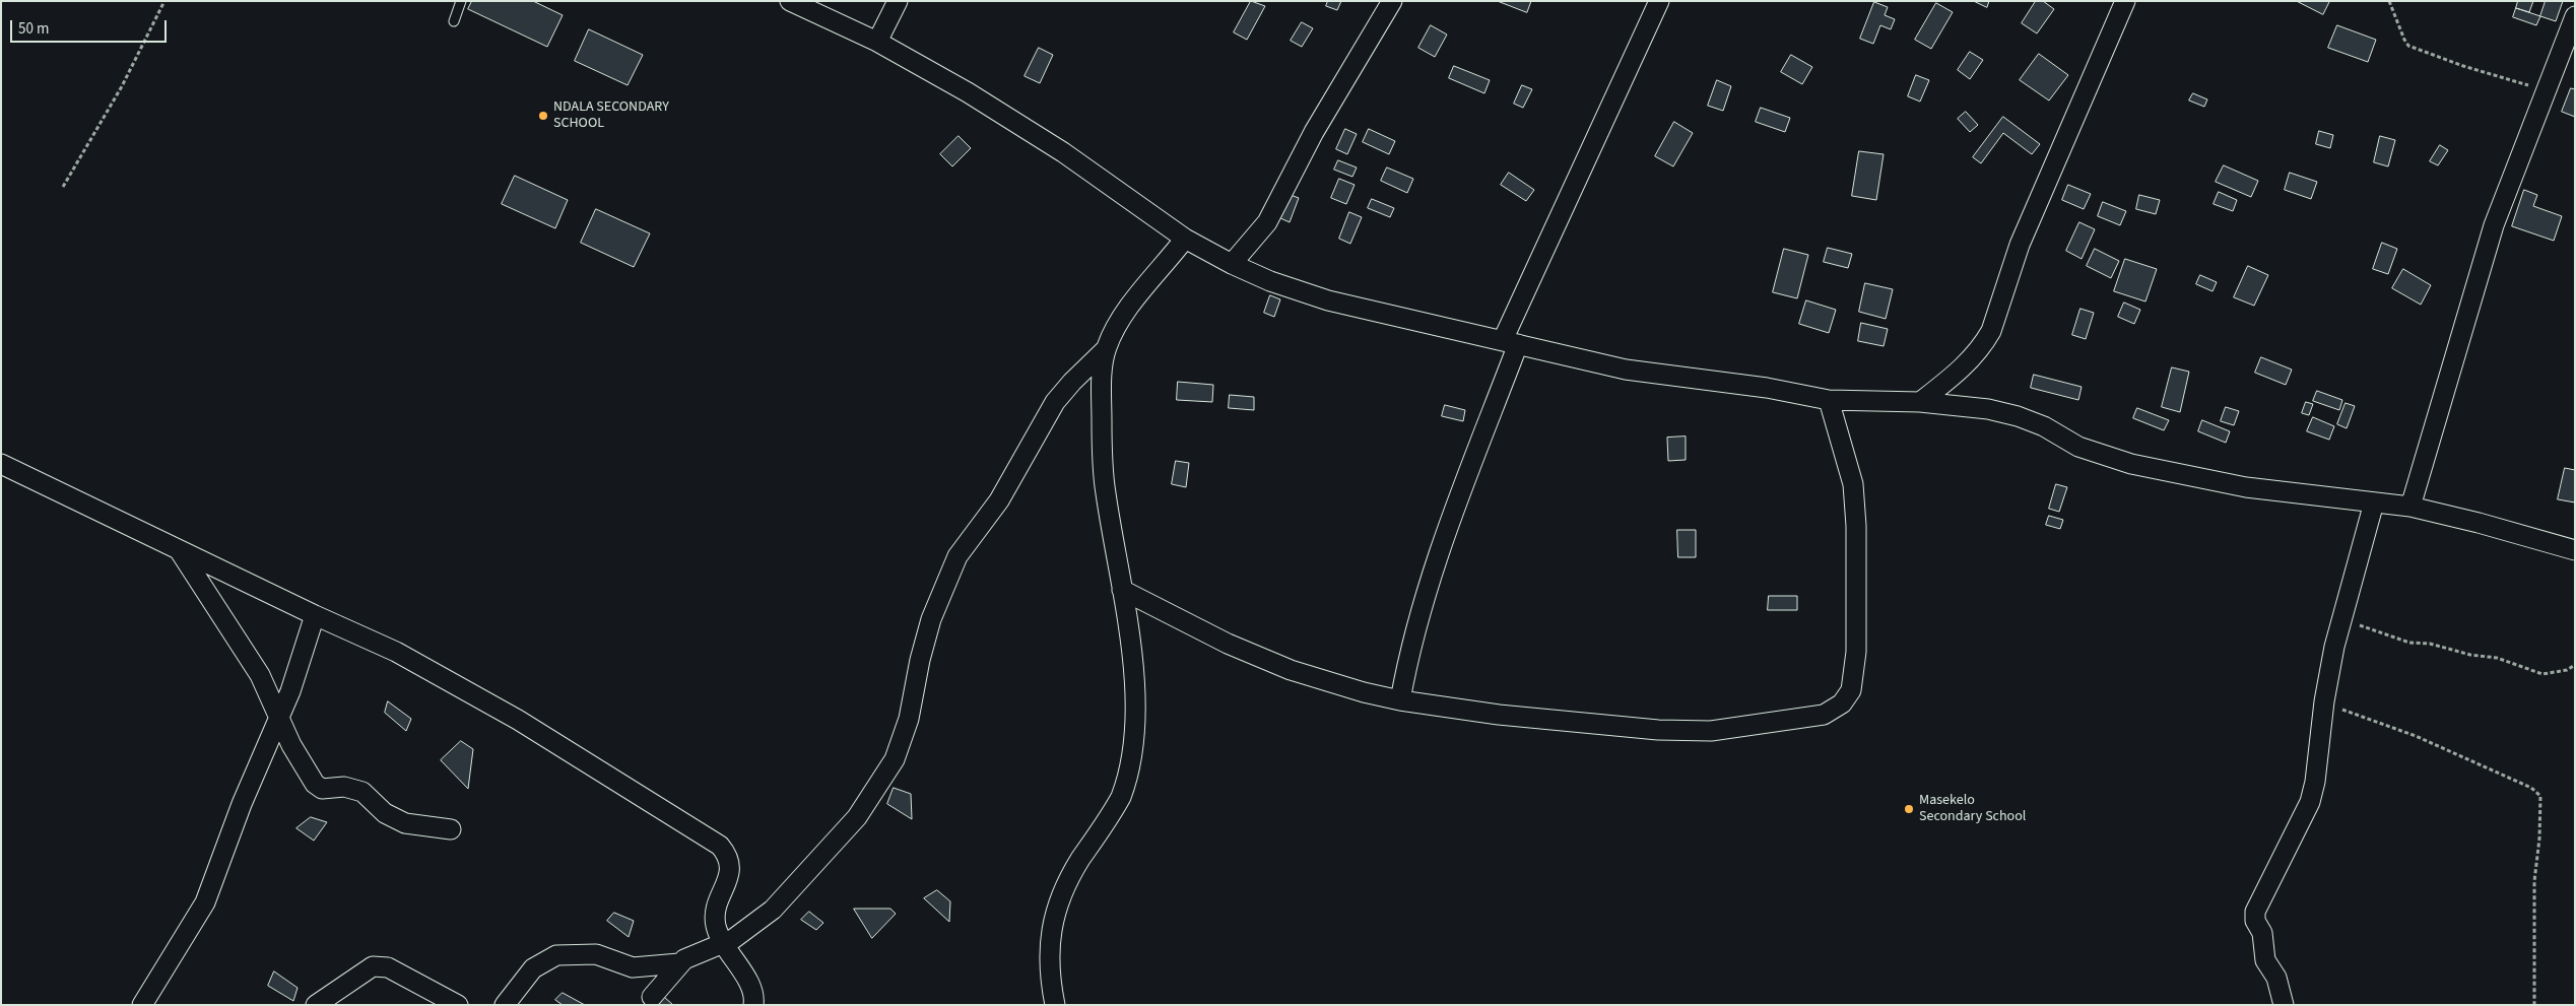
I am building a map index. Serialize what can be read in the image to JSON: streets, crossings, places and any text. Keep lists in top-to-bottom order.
{
  "places": ["NDALA SECONDARY SCHOOL", "Masekelo Secondary School"],
  "scale_bar": "50 m"
}
